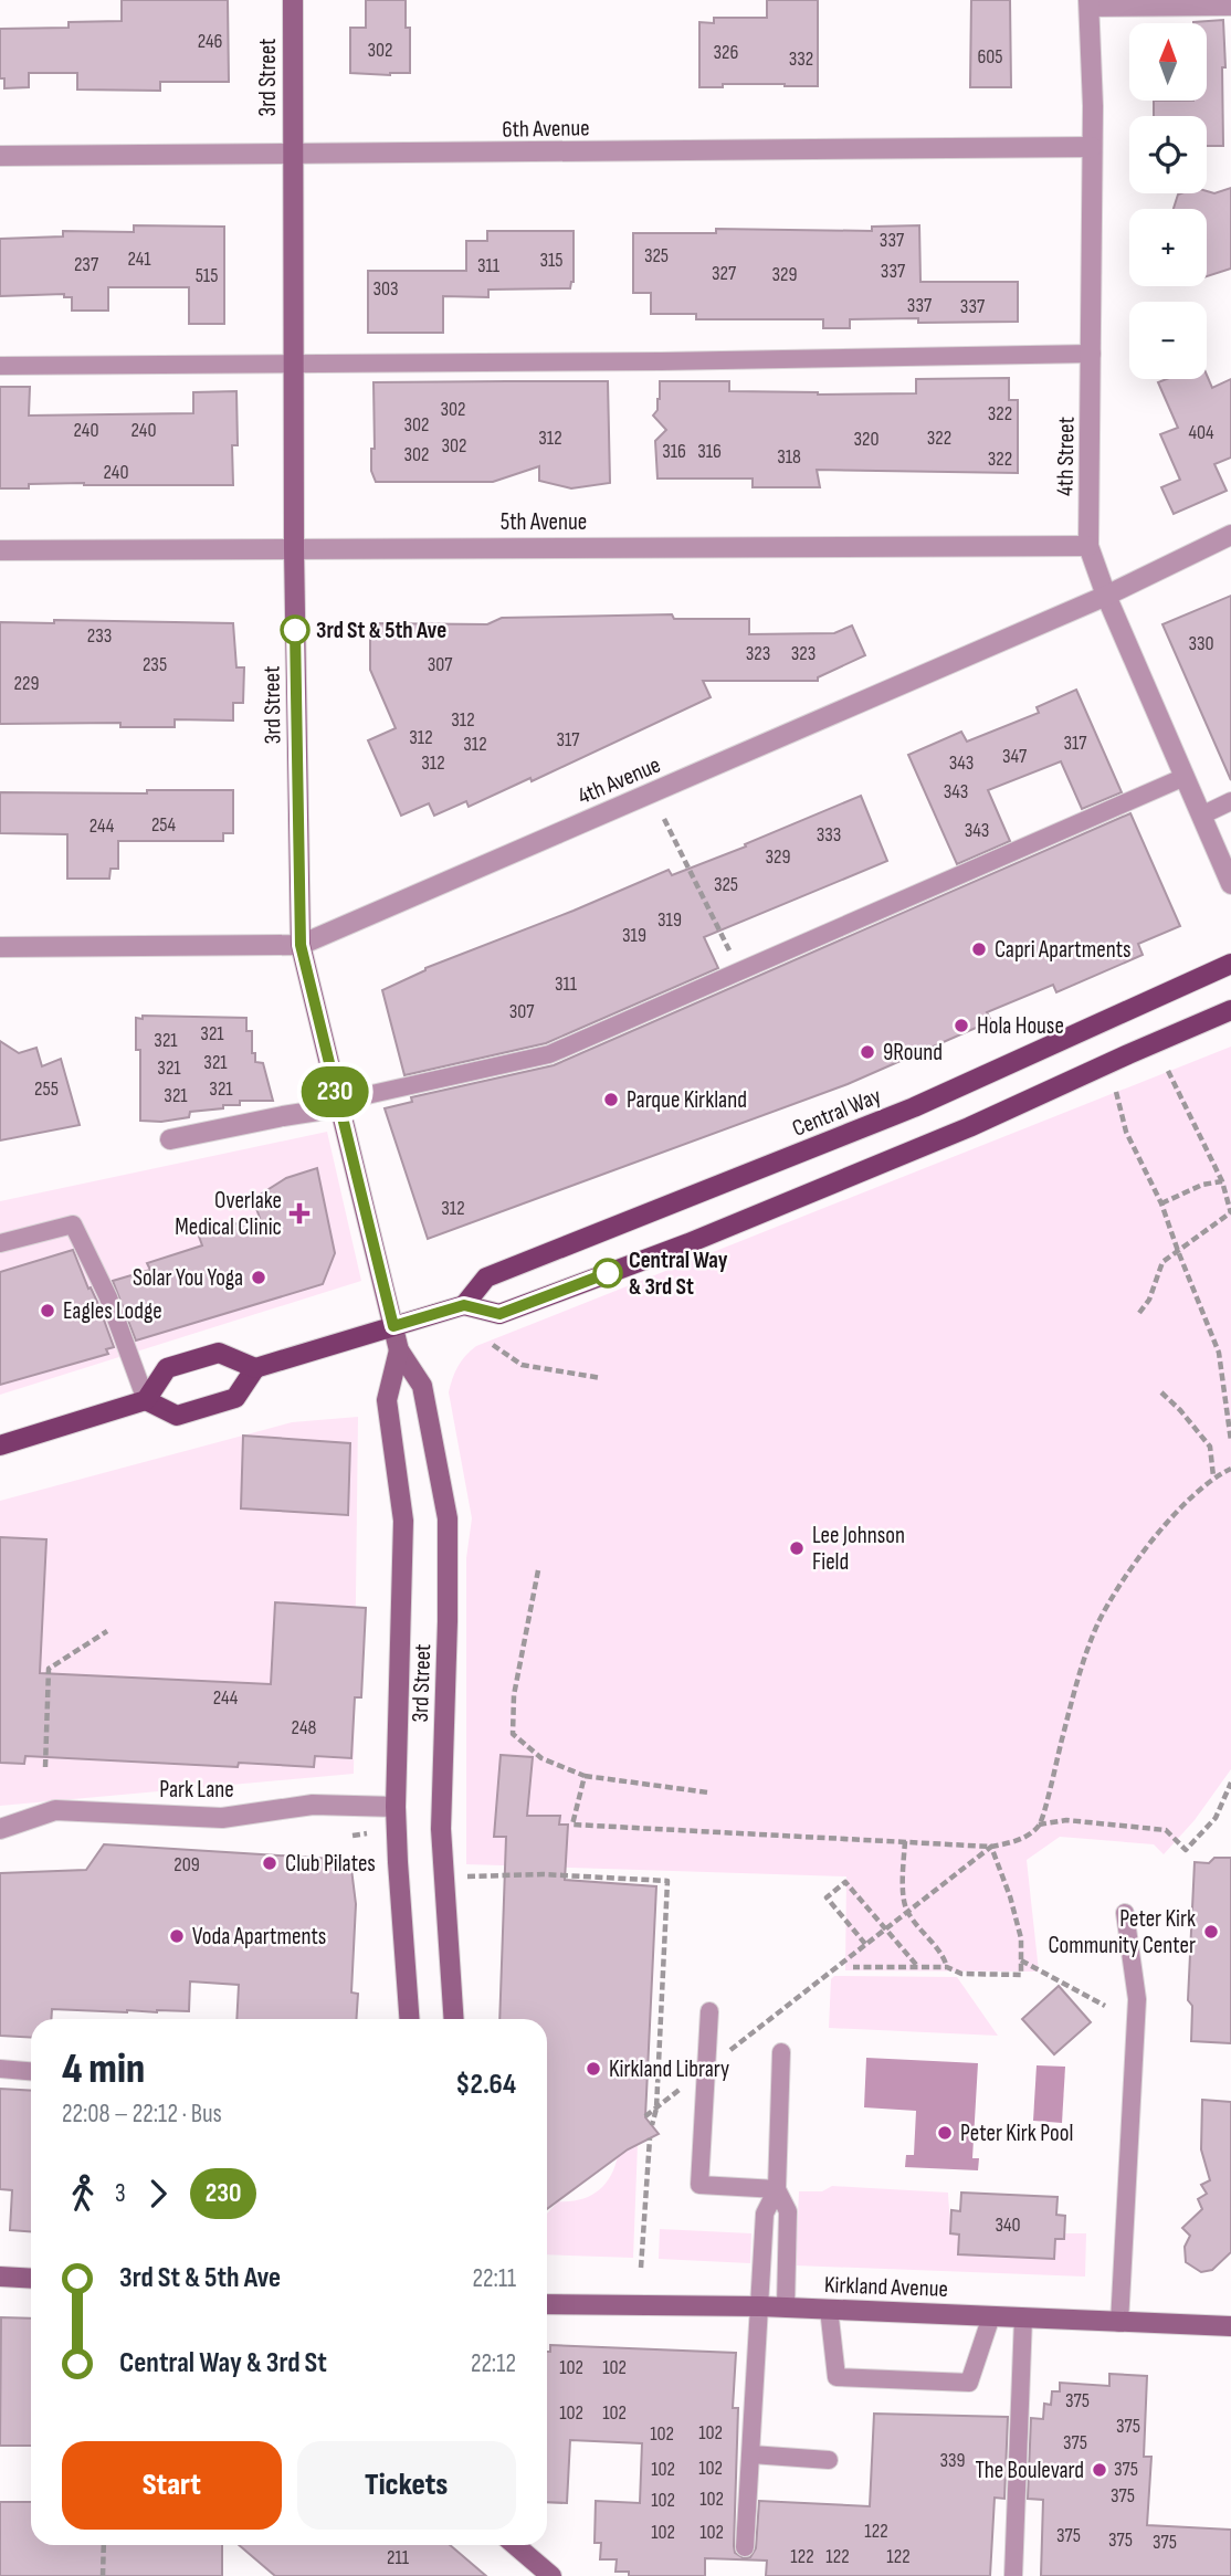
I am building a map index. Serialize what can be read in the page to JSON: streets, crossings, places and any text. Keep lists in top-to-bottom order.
{
  "streets": {
    "main road": ["3rd Street", "Central Way", "Kirkland Avenue"],
    "street": [
      "6th Avenue",
      "4th Street",
      "5th Avenue",
      "4th Avenue",
      "Park Lane"
    ]
  },
  "crossings": [
    ["3rd Street", "6th Avenue"],
    ["3rd Street", "5th Avenue"],
    ["3rd Street", "4th Avenue"],
    ["3rd Street", "Park Lane"],
    ["6th Avenue", "4th Street"],
    ["4th Street", "5th Avenue"],
    ["4th Street", "4th Avenue"]
  ],
  "places": {
    "other": [
      "3rd St & 5th Ave",
      "Capri Apartments",
      "Hola House",
      "9Round",
      "Parque Kirkland",
      "Central Way & 3rd St",
      "Solar You Yoga",
      "Eagles Lodge",
      "Lee Johnson Field",
      "Club Pilates",
      "Peter Kirk Community Center",
      "Voda Apartments",
      "Kirkland Library",
      "Peter Kirk Pool",
      "The Boulevard"
    ],
    "health": ["Overlake Medical Clinic"]
  },
  "lines": ["bus line 230"],
  "house_numbers": [
    "246",
    "302",
    "326",
    "605",
    "332",
    "337",
    "325",
    "241",
    "315",
    "237",
    "311",
    "337",
    "327",
    "329",
    "515",
    "303",
    "337",
    "337",
    "302",
    "322",
    "302",
    "240",
    "240",
    "404",
    "312",
    "322",
    "320",
    "302",
    "316",
    "316",
    "302",
    "318",
    "322",
    "240",
    "233",
    "330",
    "323",
    "323",
    "235",
    "307",
    "229",
    "312",
    "312",
    "317",
    "317",
    "312",
    "347",
    "312",
    "343",
    "343",
    "254",
    "244",
    "343",
    "333",
    "329",
    "325",
    "319",
    "319",
    "311",
    "307",
    "321",
    "321",
    "321",
    "321",
    "255",
    "321",
    "321",
    "312",
    "244",
    "248",
    "209",
    "340",
    "102",
    "102",
    "375",
    "102",
    "102",
    "375",
    "102",
    "102",
    "375",
    "339",
    "102",
    "102",
    "375",
    "375",
    "102",
    "102",
    "122",
    "102",
    "102",
    "375",
    "375",
    "375",
    "122",
    "122",
    "122",
    "211"
  ],
  "north": "top",
  "page": {
    "on_map": "230",
    "map_buttons": ["+", "−"],
    "heading": ["4 min", "22:08 – 22:12 · Bus", "$2.64"],
    "legs": ["3", "230"],
    "list": [
      {
        "name": "3rd St & 5th Ave",
        "value": "22:11"
      },
      {
        "name": "Central Way & 3rd St",
        "value": "22:12"
      }
    ],
    "buttons": ["Start", "Tickets"]
  }
}
